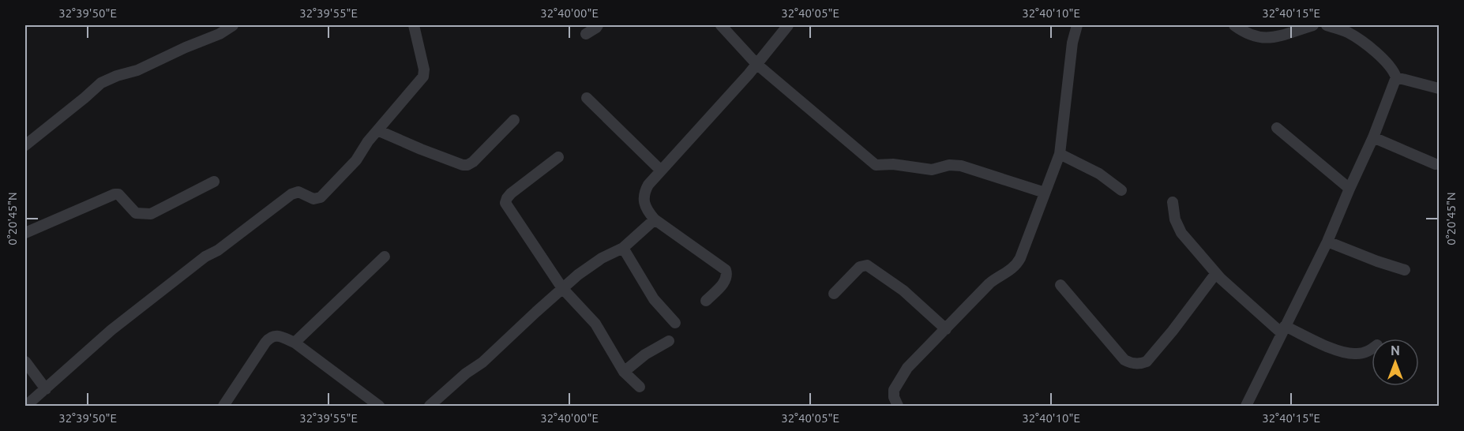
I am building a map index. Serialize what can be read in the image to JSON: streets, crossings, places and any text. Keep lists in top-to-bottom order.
{
  "north": "top",
  "coordinates": [
    "32°39'50\"E",
    "32°39'55\"E",
    "32°40'00\"E",
    "32°40'05\"E",
    "32°40'10\"E",
    "32°40'15\"E",
    "0°20'45\"N"
  ]
}
